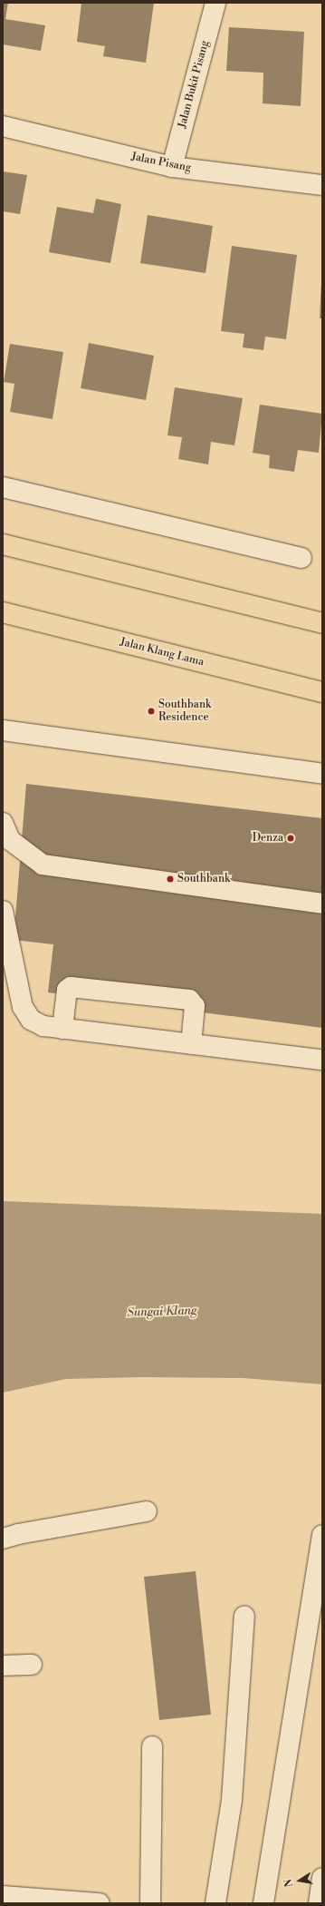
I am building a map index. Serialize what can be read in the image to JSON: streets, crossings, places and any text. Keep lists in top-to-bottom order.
{
  "streets": {
    "main road": ["Jalan Klang Lama"],
    "street": ["Jalan Bukit Pisang", "Jalan Pisang"]
  },
  "crossings": [
    ["Jalan Bukit Pisang", "Jalan Pisang"]
  ],
  "water": ["Sungai Klang"],
  "places": ["Southbank Residence", "Denza", "Southbank"],
  "north": "left"
}
